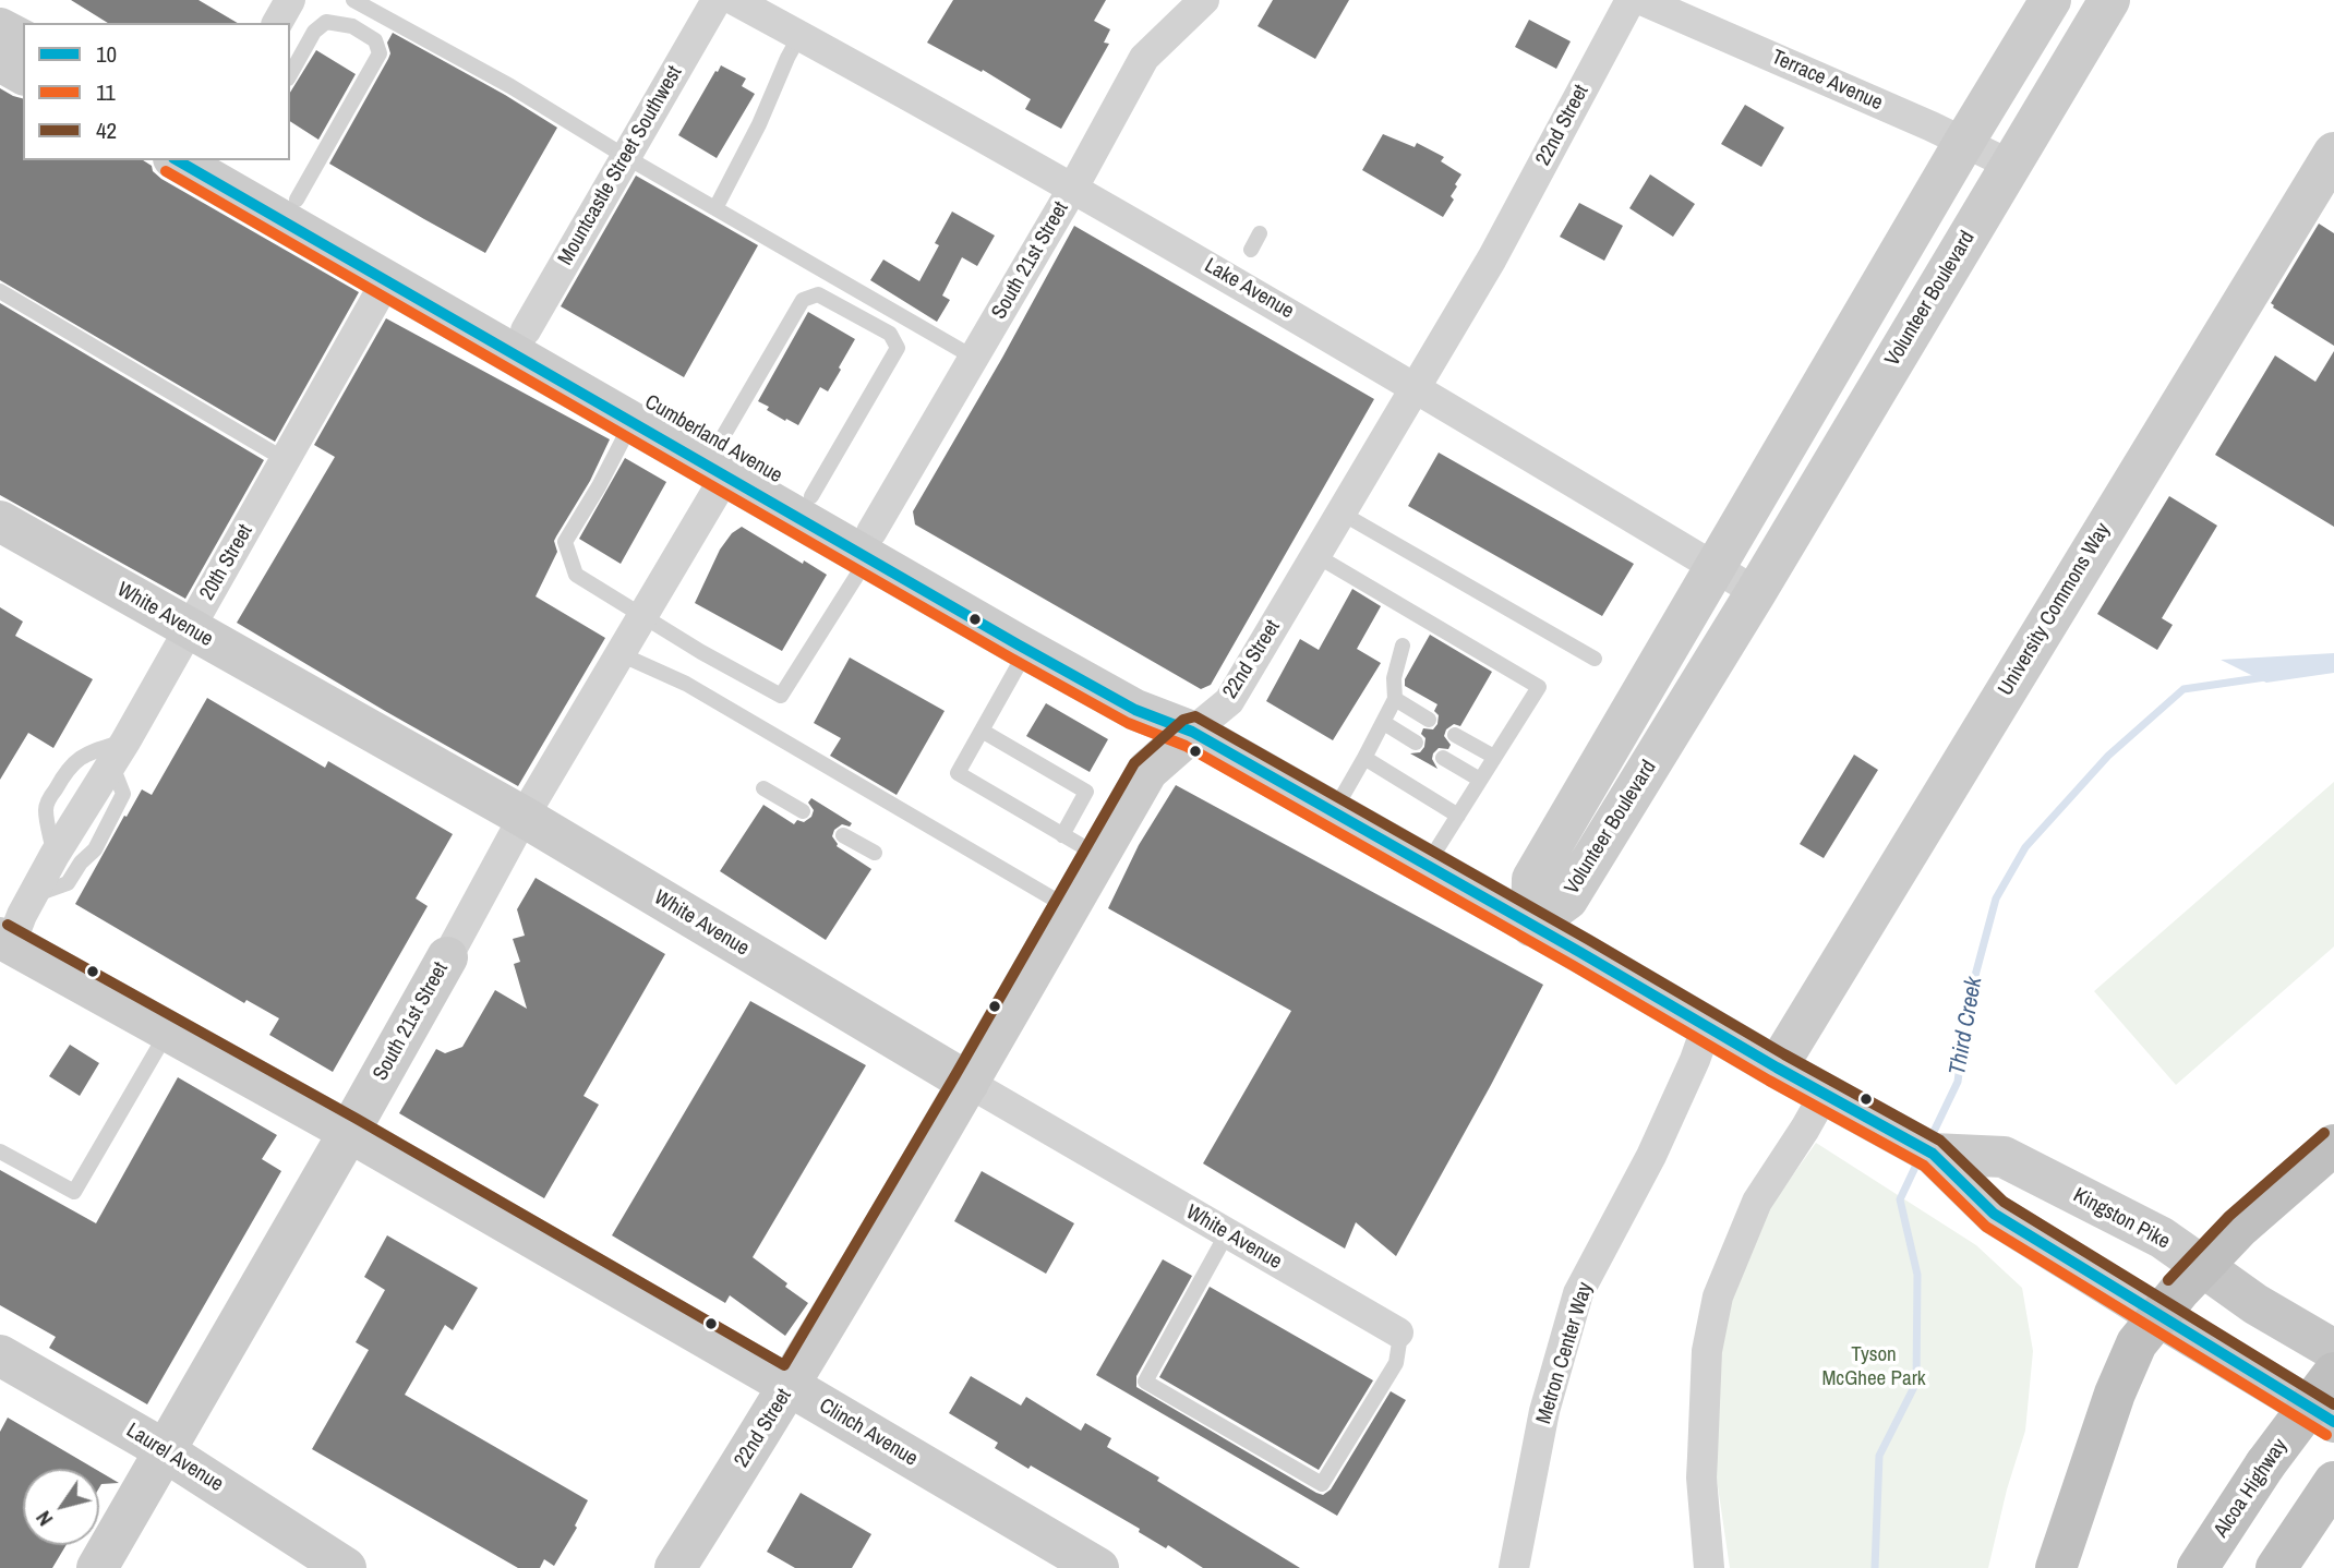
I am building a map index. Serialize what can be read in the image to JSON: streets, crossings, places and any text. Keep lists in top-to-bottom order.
{
  "streets": {
    "highway": ["Alcoa Highway"],
    "main road": ["Kingston Pike"],
    "street": [
      "Terrace Avenue",
      "22nd Street",
      "Mountcastle Street Southwest",
      "South 21st Street",
      "Lake Avenue",
      "Volunteer Boulevard",
      "Cumberland Avenue",
      "20th Street",
      "University Commons Way",
      "White Avenue",
      "Metron Center Way",
      "Clinch Avenue",
      "Laurel Avenue"
    ]
  },
  "crossings": [
    ["Terrace Avenue", "Volunteer Boulevard"],
    ["22nd Street", "Lake Avenue"],
    ["22nd Street", "Cumberland Avenue"],
    ["22nd Street", "White Avenue"],
    ["22nd Street", "Clinch Avenue"],
    ["Mountcastle Street Southwest", "Cumberland Avenue"],
    ["South 21st Street", "Lake Avenue"],
    ["South 21st Street", "Cumberland Avenue"],
    ["South 21st Street", "White Avenue"],
    ["South 21st Street", "Clinch Avenue"],
    ["South 21st Street", "Laurel Avenue"],
    ["Lake Avenue", "Volunteer Boulevard"],
    ["Volunteer Boulevard", "Cumberland Avenue"],
    ["Cumberland Avenue", "20th Street"],
    ["Cumberland Avenue", "Kingston Pike"],
    ["20th Street", "White Avenue"],
    ["20th Street", "Clinch Avenue"],
    ["University Commons Way", "Kingston Pike"],
    ["Kingston Pike", "Metron Center Way"]
  ],
  "water": ["Third Creek"],
  "parks": ["Tyson McGhee Park"],
  "lines": ["transit line 10", "transit line 11", "transit line 42"],
  "legend": ["10", "11", "42"],
  "north": "bottom left"
}
